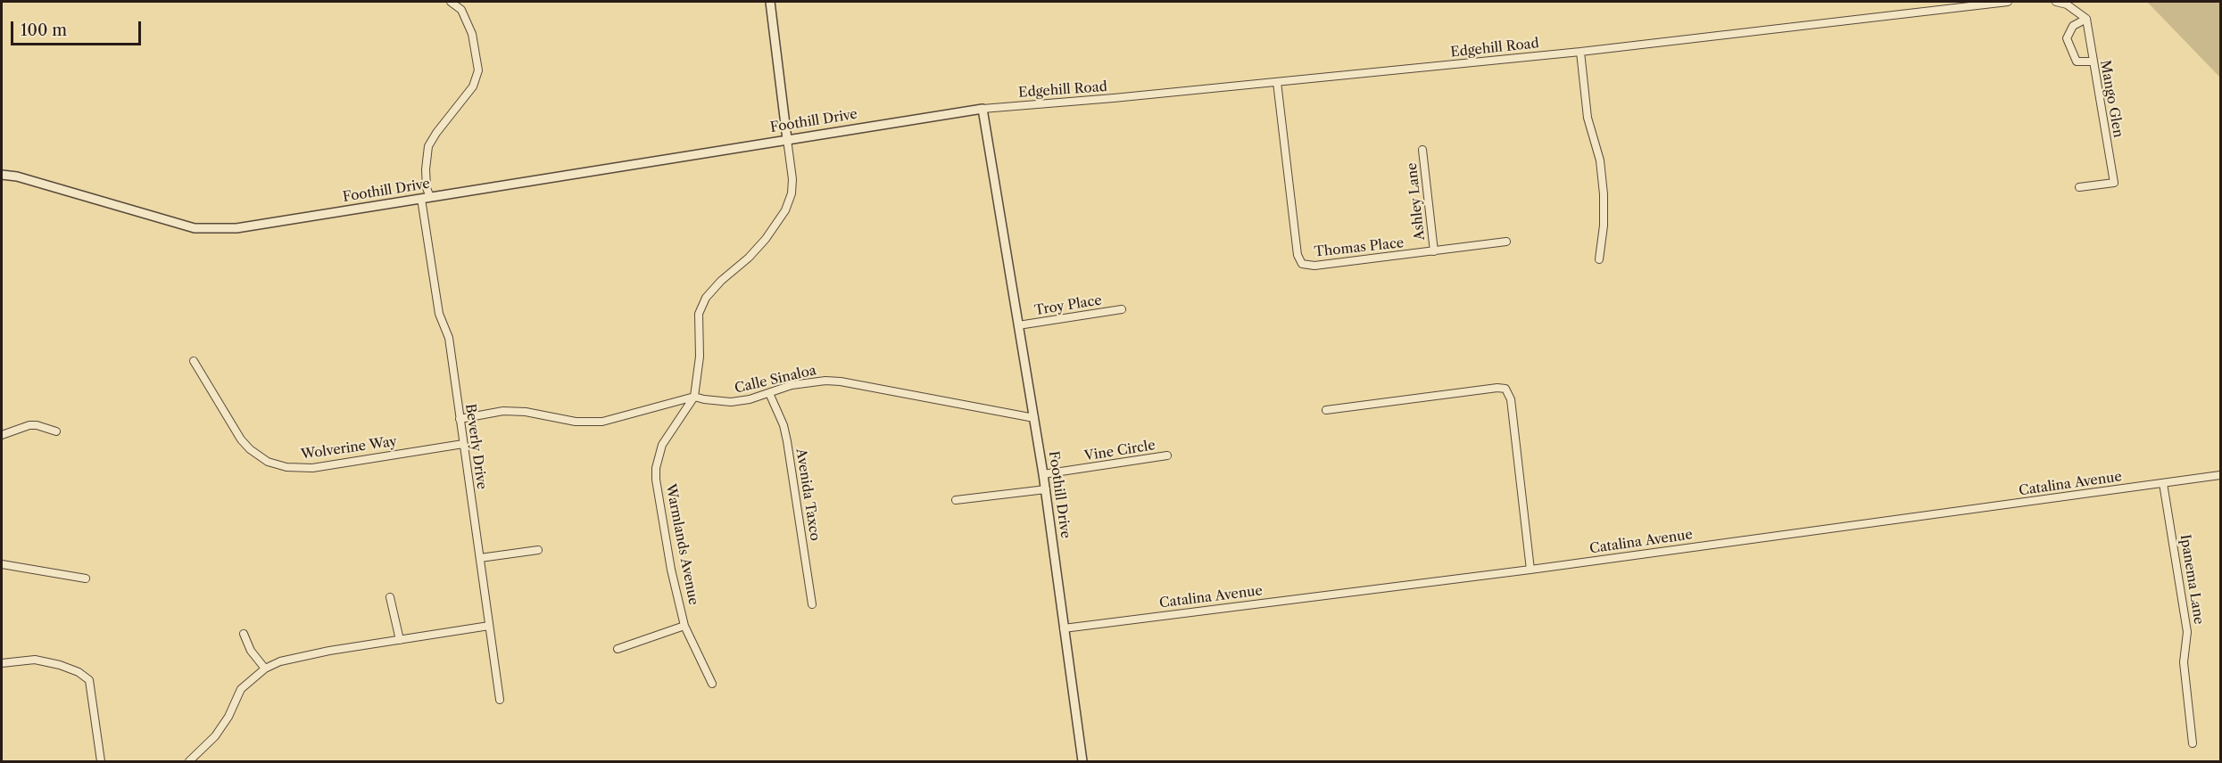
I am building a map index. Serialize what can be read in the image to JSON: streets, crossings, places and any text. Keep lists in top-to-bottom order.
{
  "streets": {
    "street": [
      "Edgehill Road",
      "Mango Glen",
      "Foothill Drive",
      "Ashley Lane",
      "Thomas Place",
      "Troy Place",
      "Calle Sinaloa",
      "Beverly Drive",
      "Wolverine Way",
      "Vine Circle",
      "Catalina Avenue",
      "Avenida Taxco",
      "Warmlands Avenue",
      "Ipanema Lane"
    ]
  },
  "crossings": [
    ["Edgehill Road", "Foothill Drive"],
    ["Edgehill Road", "Thomas Place"],
    ["Foothill Drive", "Troy Place"],
    ["Foothill Drive", "Calle Sinaloa"],
    ["Foothill Drive", "Beverly Drive"],
    ["Foothill Drive", "Vine Circle"],
    ["Foothill Drive", "Catalina Avenue"],
    ["Foothill Drive", "Warmlands Avenue"],
    ["Ashley Lane", "Thomas Place"],
    ["Calle Sinaloa", "Beverly Drive"],
    ["Calle Sinaloa", "Avenida Taxco"],
    ["Calle Sinaloa", "Warmlands Avenue"],
    ["Beverly Drive", "Wolverine Way"],
    ["Catalina Avenue", "Ipanema Lane"]
  ],
  "scale_bar": "100 m"
}
